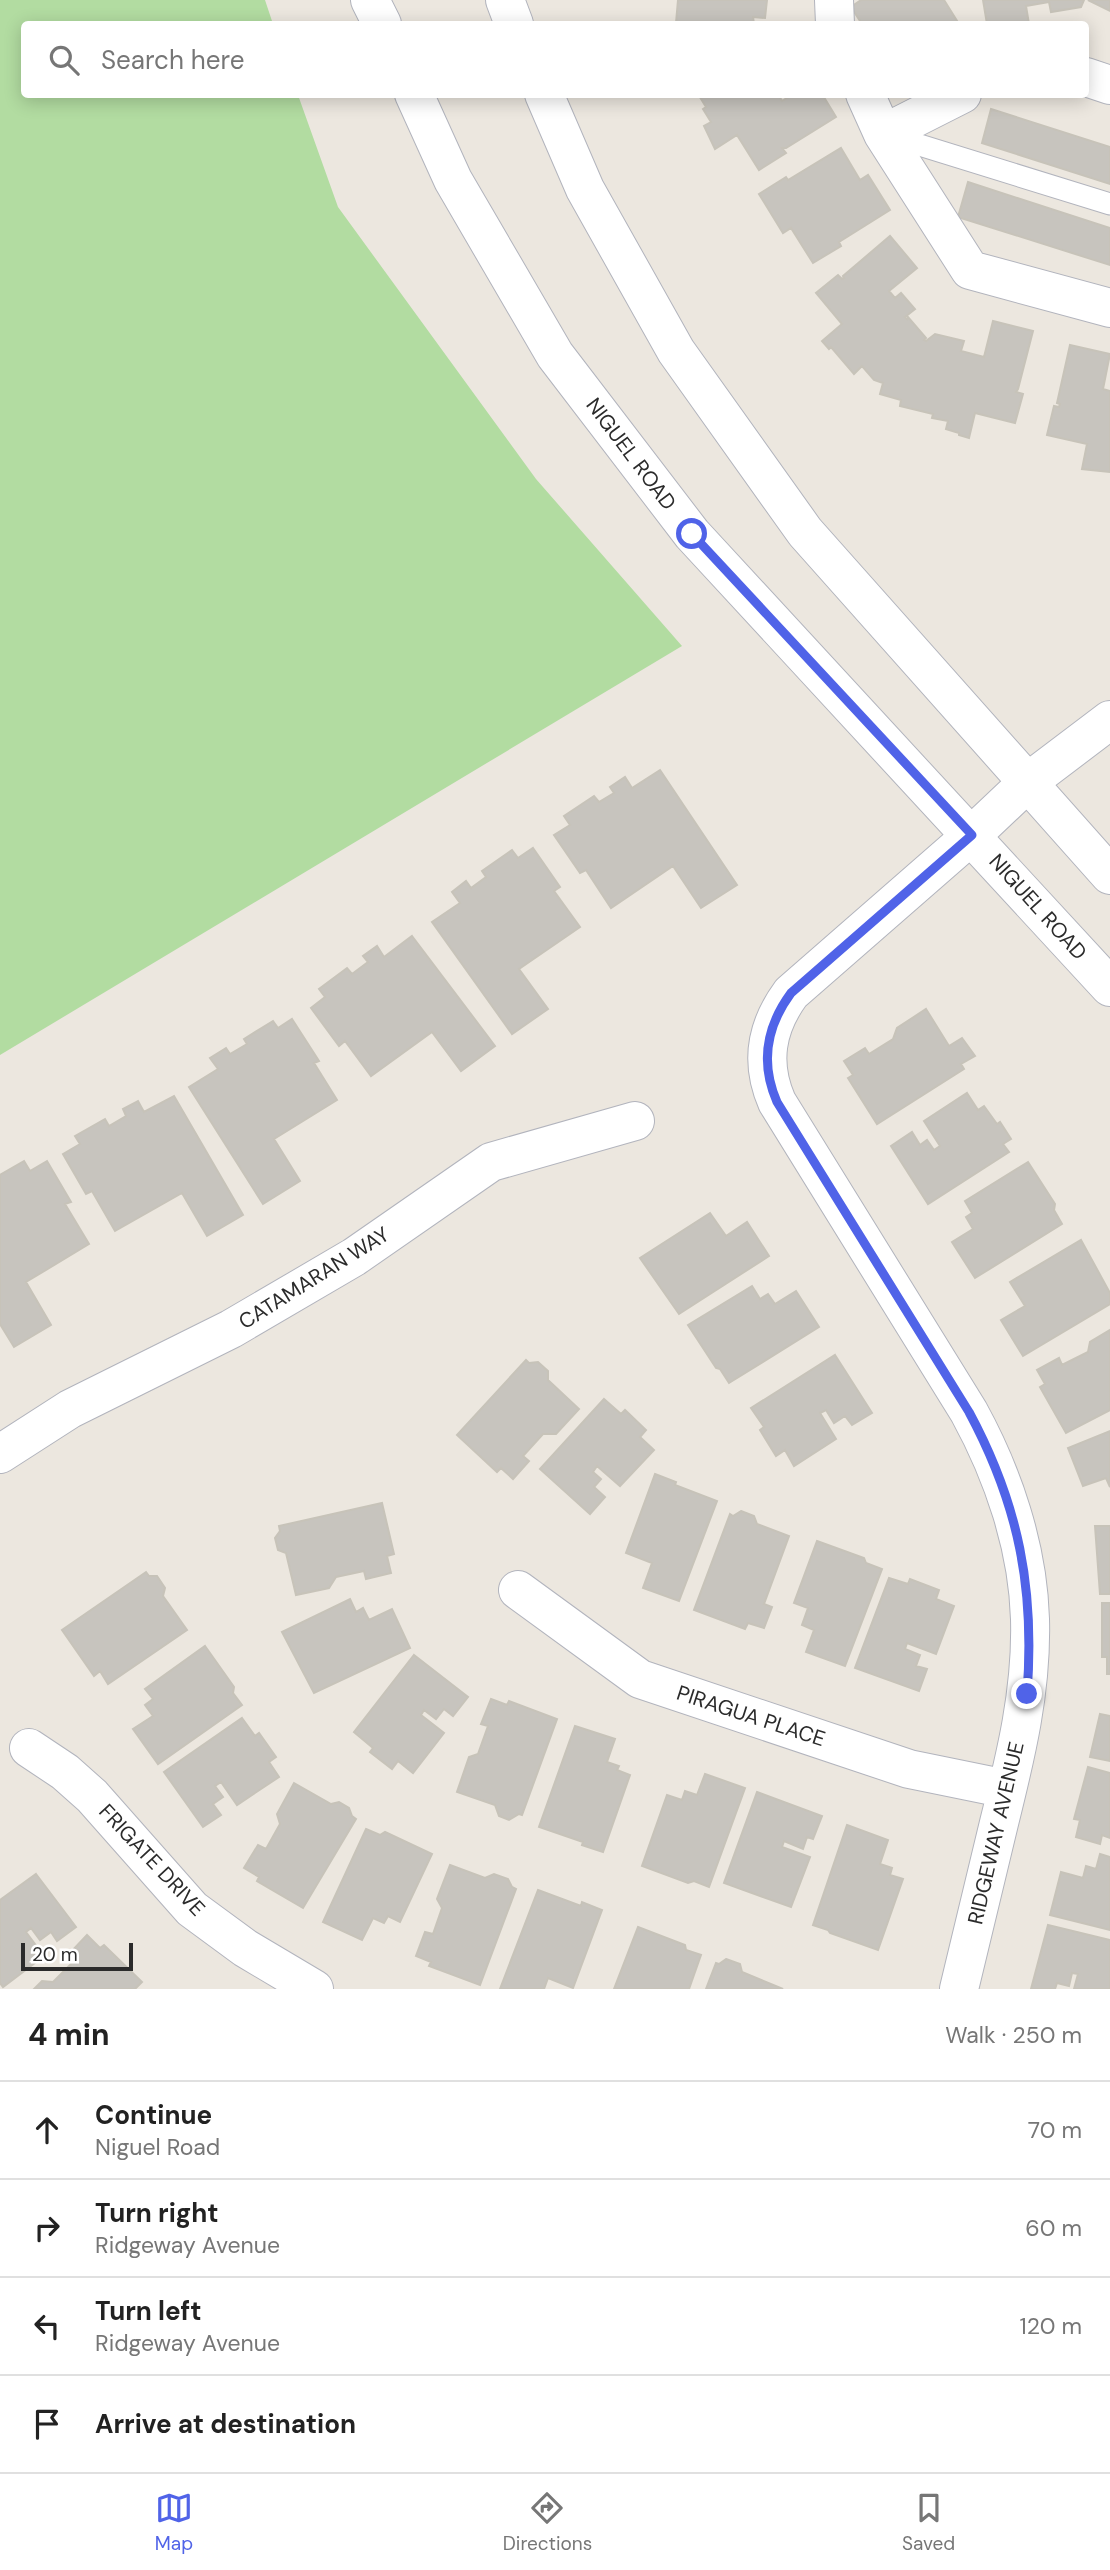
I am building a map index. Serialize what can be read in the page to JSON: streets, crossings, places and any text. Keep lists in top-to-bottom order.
{
  "streets": {
    "street": [
      "NIGUEL ROAD",
      "CATAMARAN WAY",
      "PIRAGUA PLACE",
      "RIDGEWAY AVENUE",
      "FRIGATE DRIVE"
    ]
  },
  "crossings": [
    ["NIGUEL ROAD", "RIDGEWAY AVENUE"],
    ["PIRAGUA PLACE", "RIDGEWAY AVENUE"]
  ],
  "scale_bar": "20 m",
  "page": {
    "search": "Search here",
    "scale": "20 m",
    "heading": ["4 min", "Walk · 250 m"],
    "list": [
      ["Continue", "Niguel Road", "70 m"],
      ["Turn right", "Ridgeway Avenue", "60 m"],
      ["Turn left", "Ridgeway Avenue", "120 m"],
      "Arrive at destination"
    ],
    "nav": ["Map", "Directions", "Saved"]
  }
}
